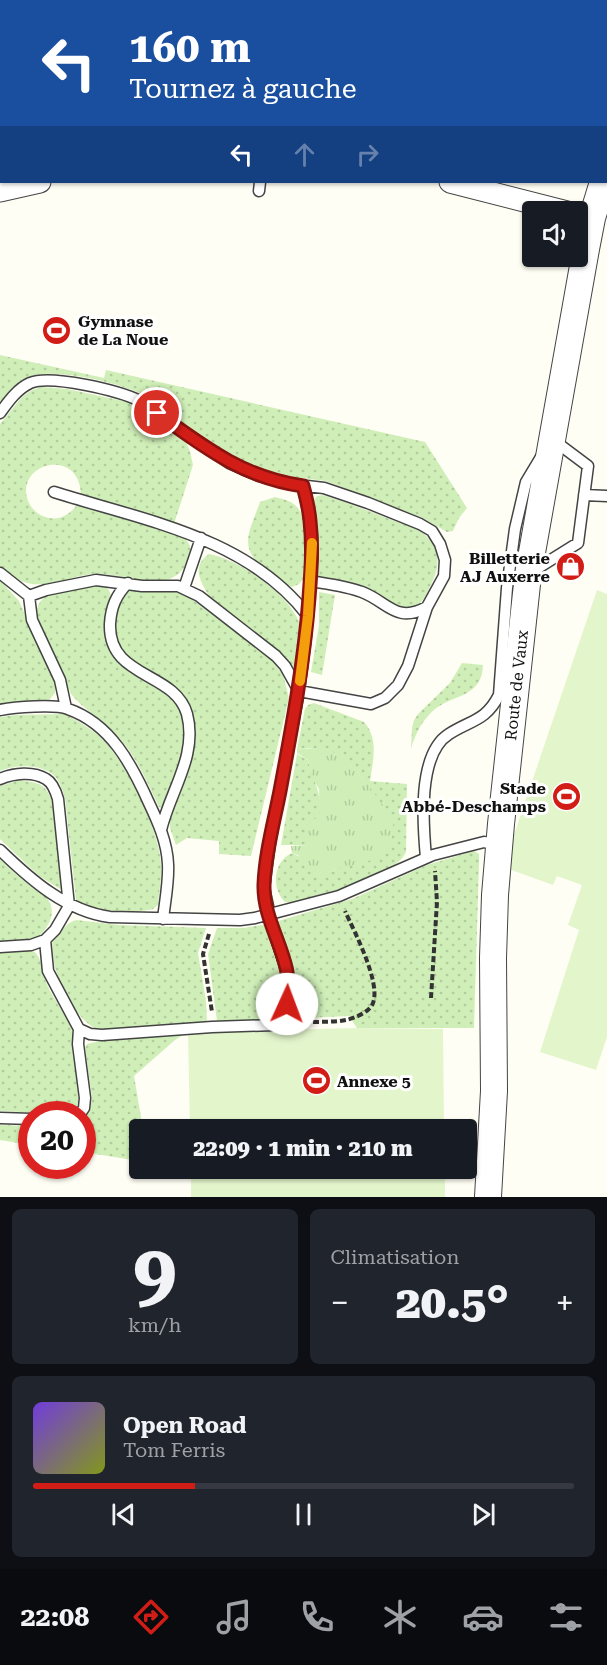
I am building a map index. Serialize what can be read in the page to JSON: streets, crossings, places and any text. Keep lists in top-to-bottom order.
{
  "streets": {
    "street": ["Route de Vaux"]
  },
  "places": {
    "sports": ["Gymnase de La Noue", "Stade Abbé-Deschamps", "Annexe 5"],
    "shop": ["Billetterie AJ Auxerre"]
  },
  "page": {
    "turn": ["160 m", "Tournez à gauche"],
    "limit": "20",
    "trip": "22:09 · 1 min · 210 m",
    "tile": [
      ["9", "km/h"],
      "Climatisation"
    ],
    "heat": ["−", "20.5°", "+"],
    "song": ["Open Road", "Tom Ferris"],
    "tabs": "22:08"
  }
}
